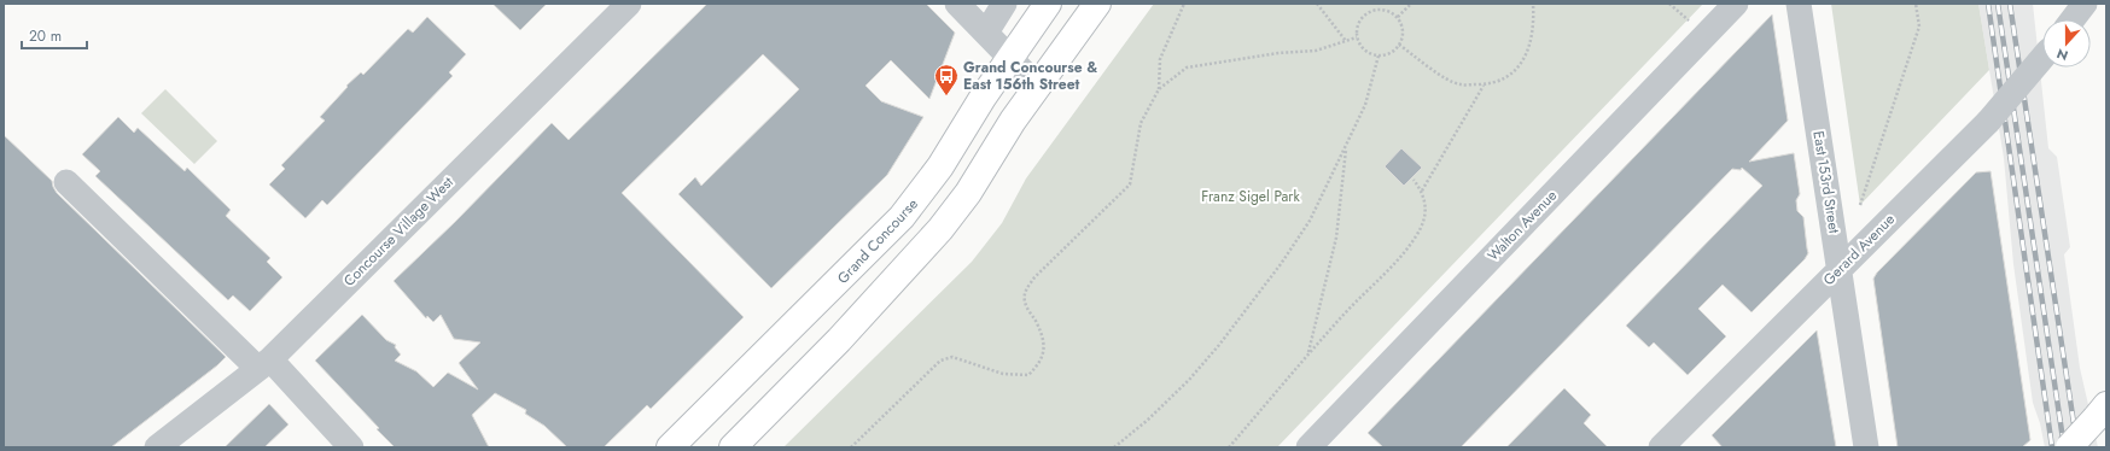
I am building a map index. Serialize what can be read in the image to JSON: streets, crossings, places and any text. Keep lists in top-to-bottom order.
{
  "streets": {
    "main road": ["Grand Concourse"],
    "street": [
      "East 153rd Street",
      "Walton Avenue",
      "Concourse Village West",
      "Gerard Avenue"
    ]
  },
  "crossings": [
    ["East 153rd Street", "Gerard Avenue"]
  ],
  "parks": ["Franz Sigel Park"],
  "places": {
    "bus stop": ["Grand Concourse & East 156th Street"]
  },
  "scale_bar": "20 m",
  "north": "bottom"
}
